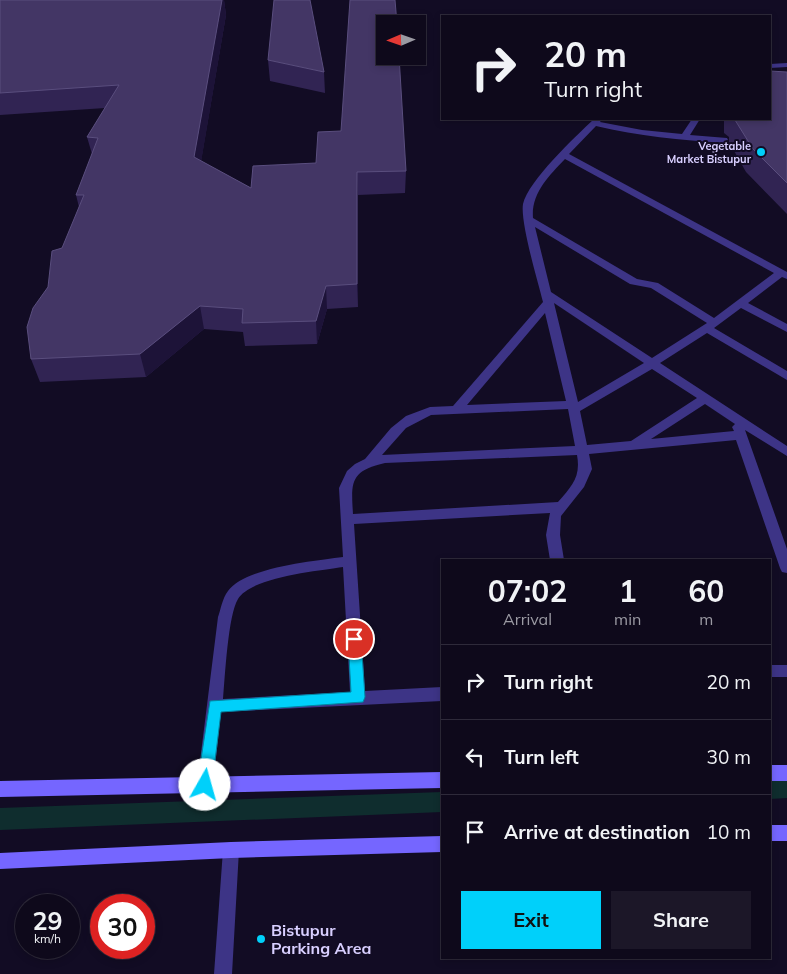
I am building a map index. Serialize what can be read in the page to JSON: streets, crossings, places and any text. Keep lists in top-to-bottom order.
{
  "places": ["Vegetable Market Bistupur", "Bistupur Parking Area"],
  "north": "left",
  "page": {
    "turn": ["20 m", "Turn right"],
    "eta": [
      "07:02",
      "Arrival",
      "1",
      "min",
      "60",
      "m"
    ],
    "list": [
      {
        "name": "Turn right",
        "value": "20 m"
      },
      {
        "name": "Turn left",
        "value": "30 m"
      },
      {
        "name": "Arrive at destination",
        "value": "10 m"
      }
    ],
    "buttons": ["Exit", "Share"],
    "speed": "29 km/h",
    "limit": "30"
  }
}
